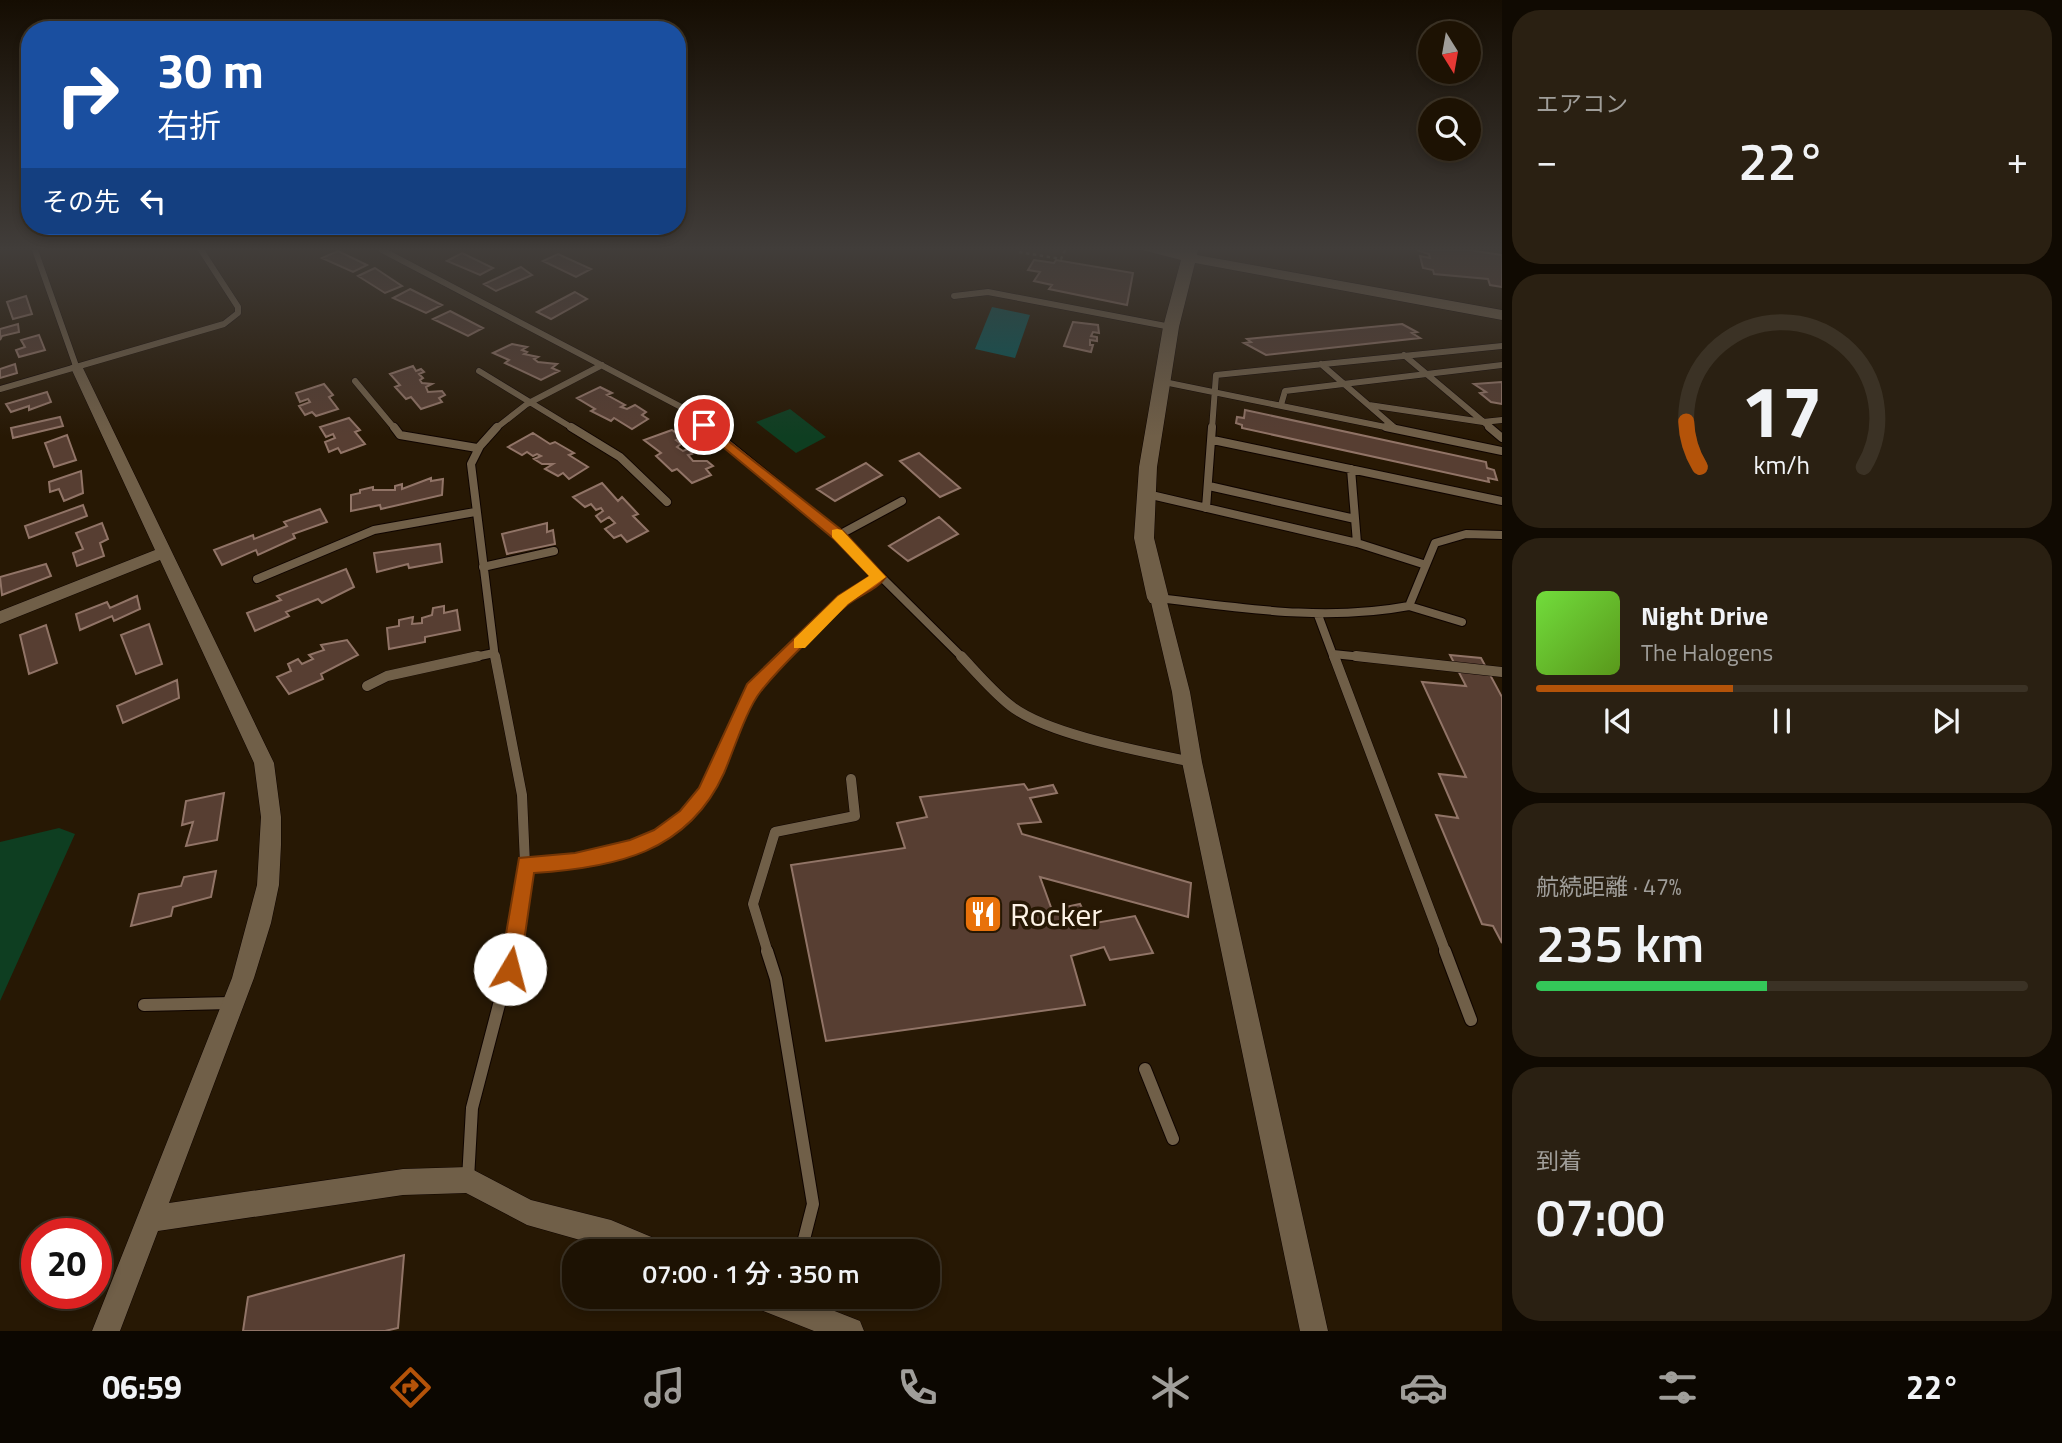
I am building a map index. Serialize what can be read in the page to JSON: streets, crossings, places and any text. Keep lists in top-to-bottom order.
{
  "places": {
    "restaurant": ["Rocker"]
  },
  "north": "bottom",
  "page": {
    "tile": [
      "エアコン",
      ["航続距離 · 47%", "235 km"],
      ["到着", "07:00"]
    ],
    "turn": ["30 m", "右折"],
    "heat": ["−", "22°", "+"],
    "then": "その先",
    "song": ["Night Drive", "The Halogens"],
    "limit": "20",
    "trip": "07:00 · 1 分 · 350 m",
    "tabs": ["06:59", "22°"],
    "gauge": ["17", "km/h"]
  }
}
